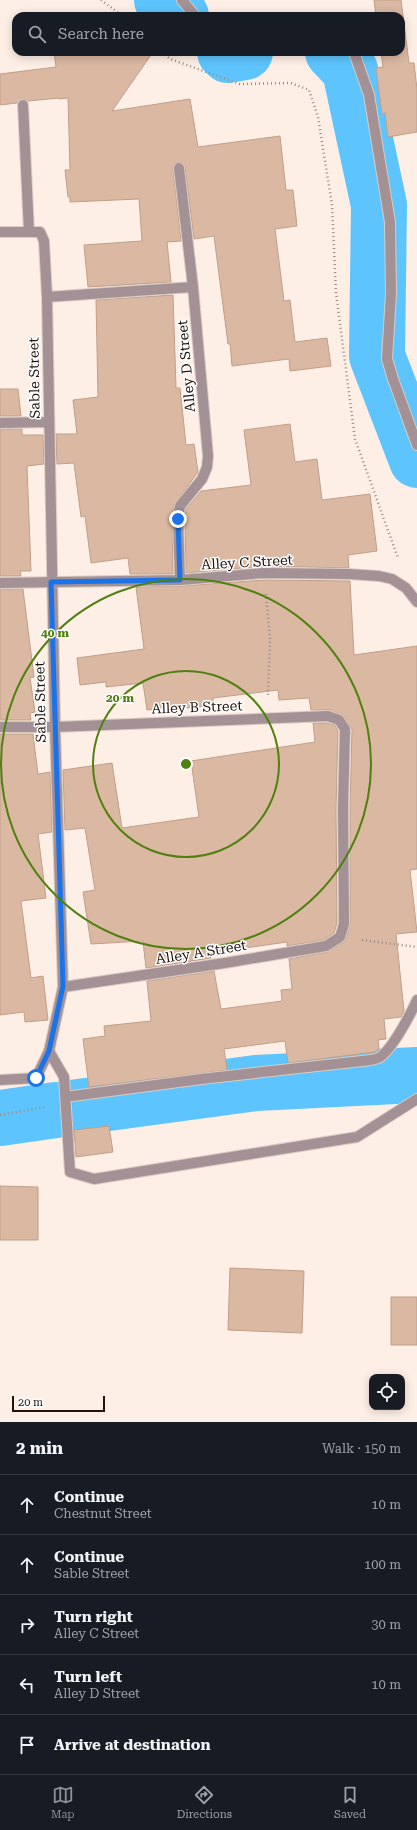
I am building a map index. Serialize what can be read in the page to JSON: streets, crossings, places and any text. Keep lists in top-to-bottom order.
{
  "streets": {
    "street": [
      "Alley D Street",
      "Sable Street",
      "Alley C Street",
      "Alley B Street",
      "Alley A Street"
    ]
  },
  "crossings": [
    ["Alley D Street", "Alley C Street"],
    ["Sable Street", "Alley C Street"],
    ["Sable Street", "Alley B Street"],
    ["Sable Street", "Alley A Street"],
    ["Alley B Street", "Alley A Street"]
  ],
  "scale_bar": "20 m",
  "page": {
    "search": "Search here",
    "scale": "20 m",
    "heading": ["2 min", "Walk · 150 m"],
    "list": [
      ["Continue", "Chestnut Street", "10 m"],
      ["Continue", "Sable Street", "100 m"],
      ["Turn right", "Alley C Street", "30 m"],
      ["Turn left", "Alley D Street", "10 m"],
      "Arrive at destination"
    ],
    "nav": ["Map", "Directions", "Saved"]
  },
  "rings": ["40 m", "20 m"]
}
